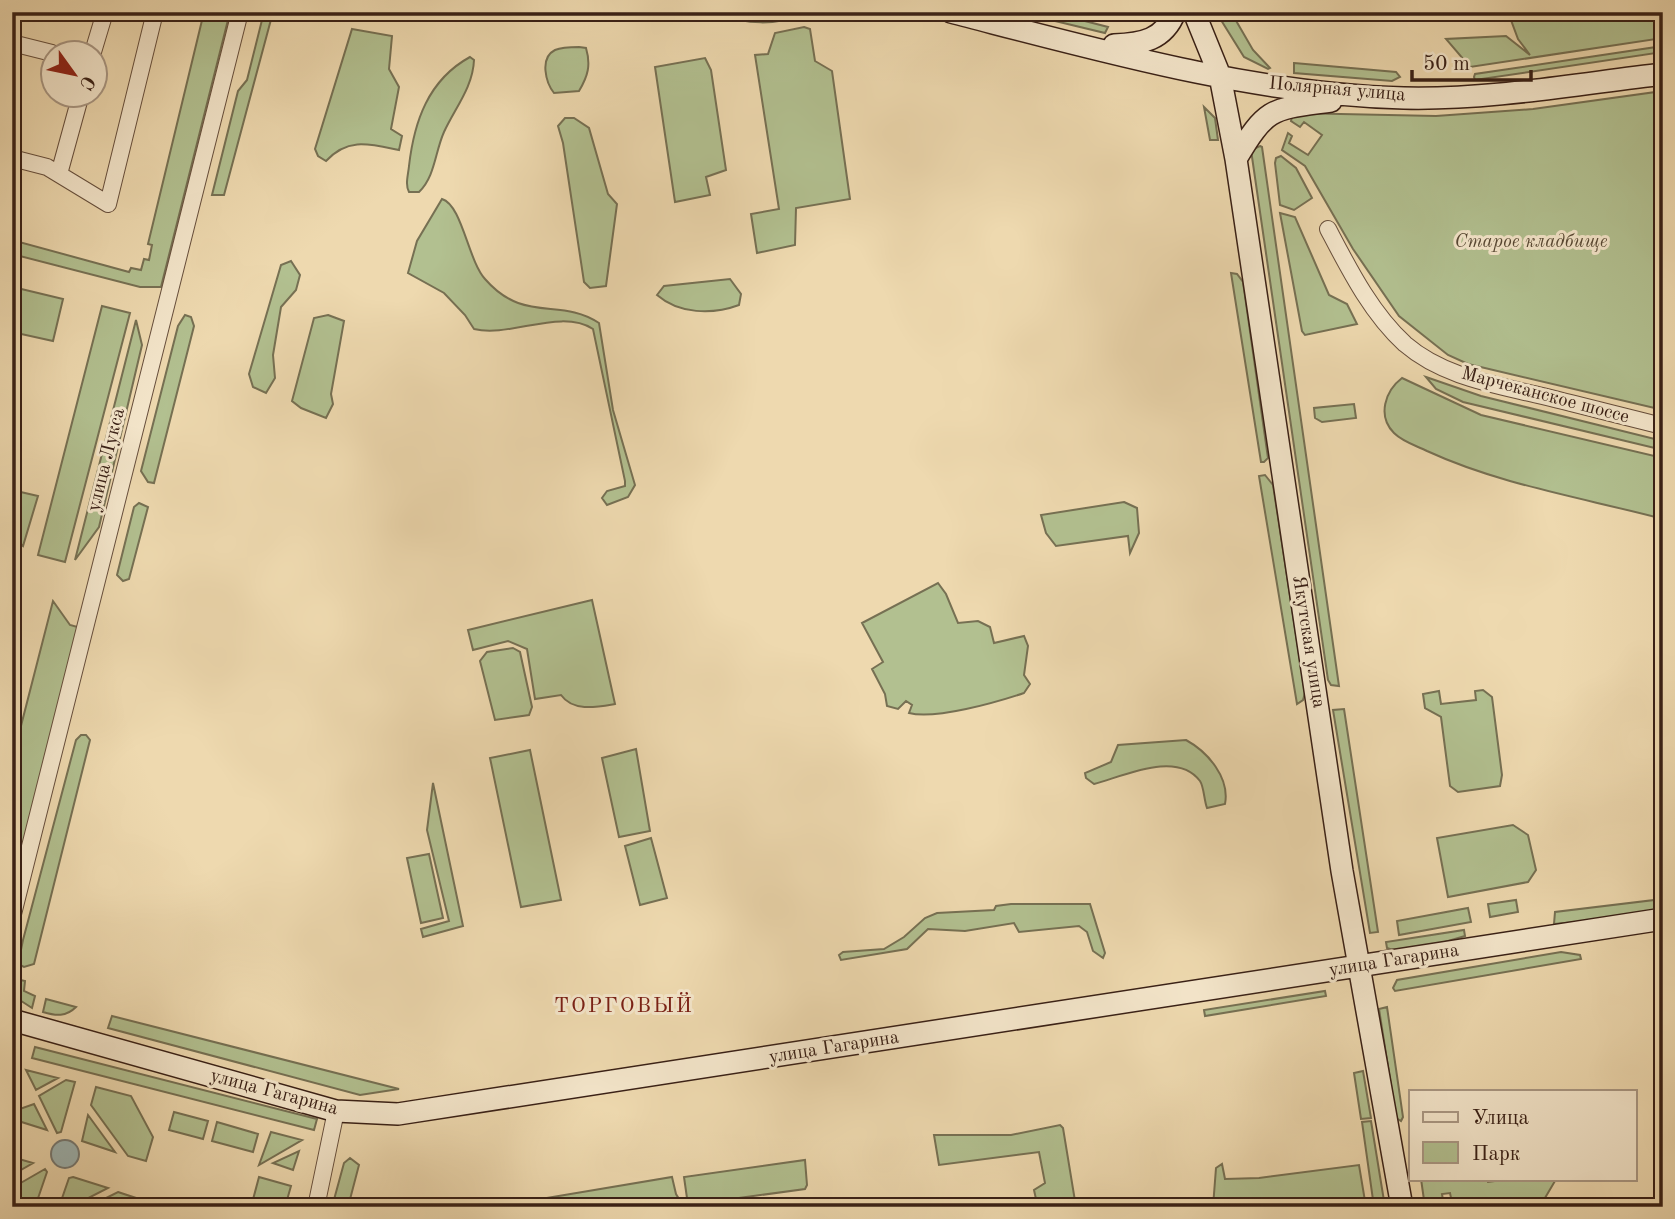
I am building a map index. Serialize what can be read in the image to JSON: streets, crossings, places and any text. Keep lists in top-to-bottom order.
{
  "streets": {
    "main road": ["Полярная улица", "Якутская улица", "улица Гагарина"],
    "street": ["Марчеканское шоссе", "улица Лукса"]
  },
  "crossings": [
    ["Полярная улица", "Якутская улица"],
    ["Якутская улица", "улица Гагарина"]
  ],
  "districts": ["ТОРГОВЫЙ"],
  "parks": ["Старое кладбище"],
  "legend": ["Улица", "Парк"],
  "scale_bar": "50 m",
  "north": "bottom right"
}
